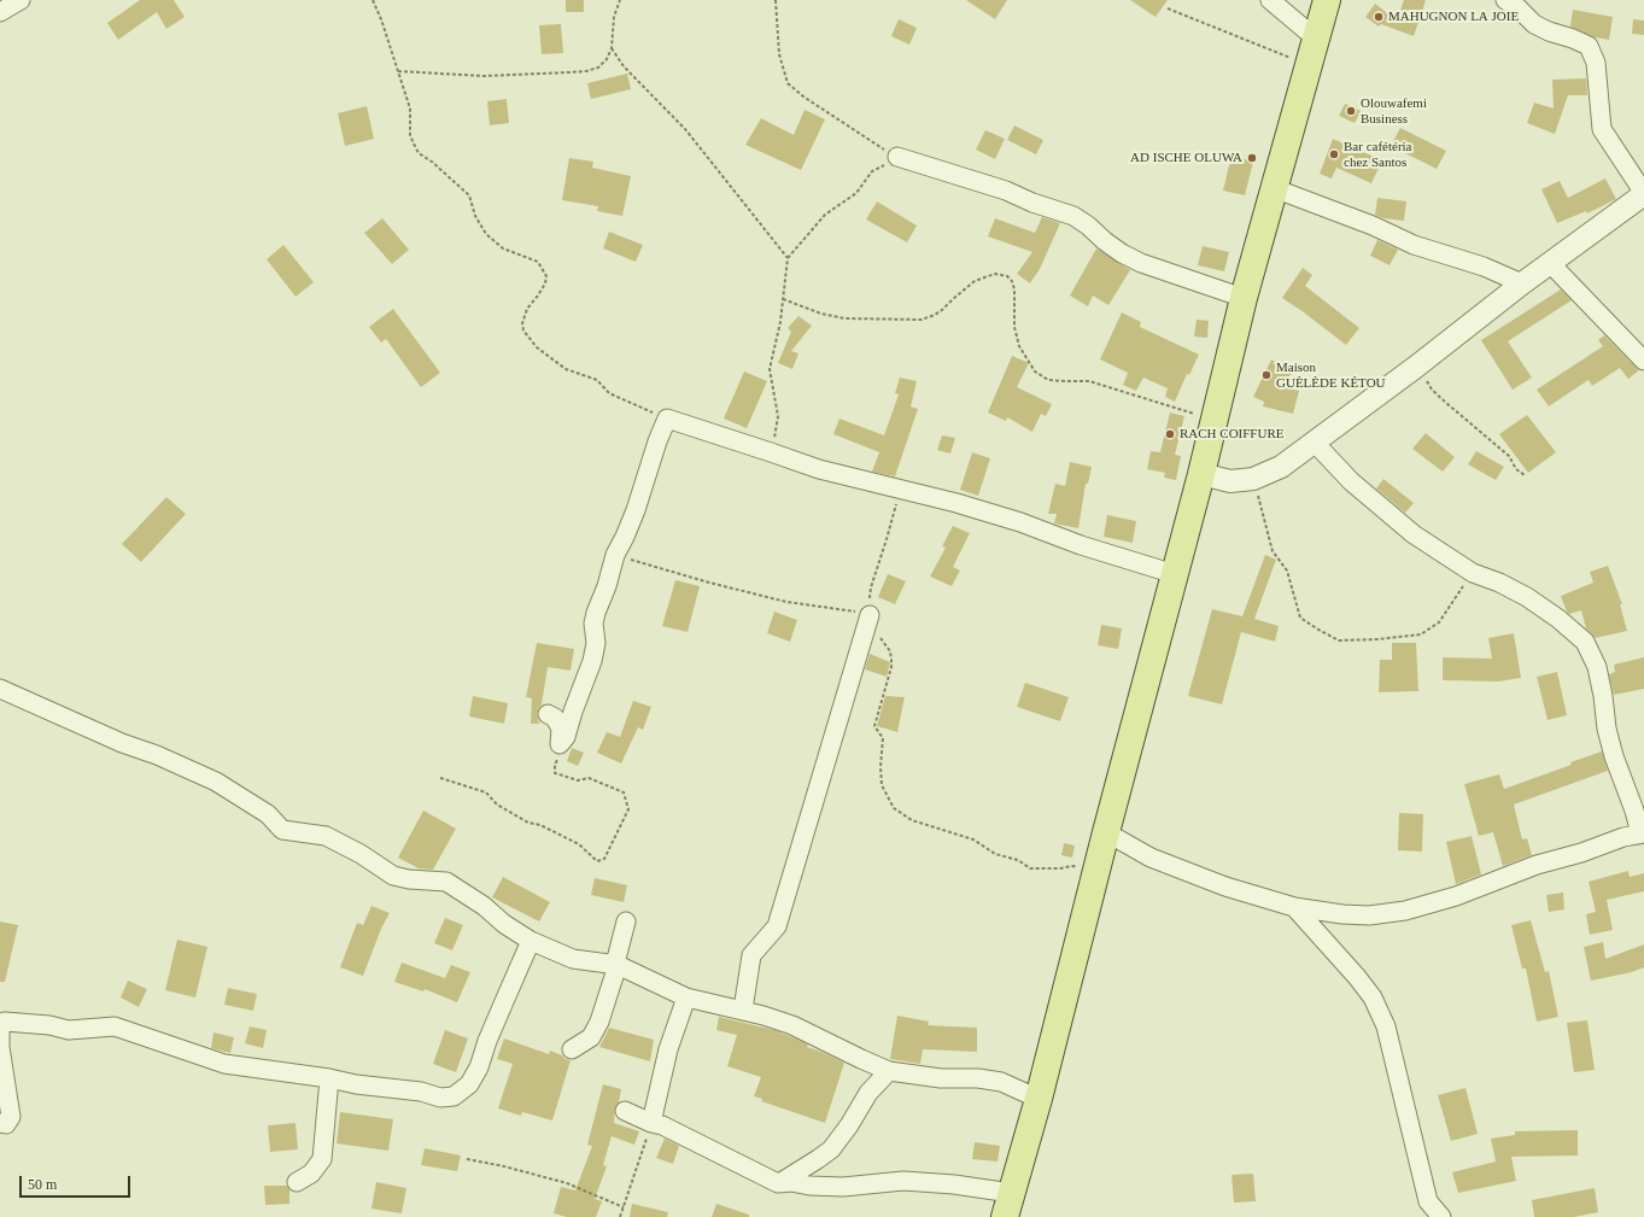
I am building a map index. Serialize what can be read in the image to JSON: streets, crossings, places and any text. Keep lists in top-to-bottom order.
{
  "places": [
    "MAHUGNON LA JOIE",
    "Olouwafemi Business",
    "Bar cafétéria chez Santos",
    "AD ISCHE OLUWA",
    "Maison GUÈLÈDE KÉTOU",
    "RACH COIFFURE"
  ],
  "scale_bar": "50 m"
}
